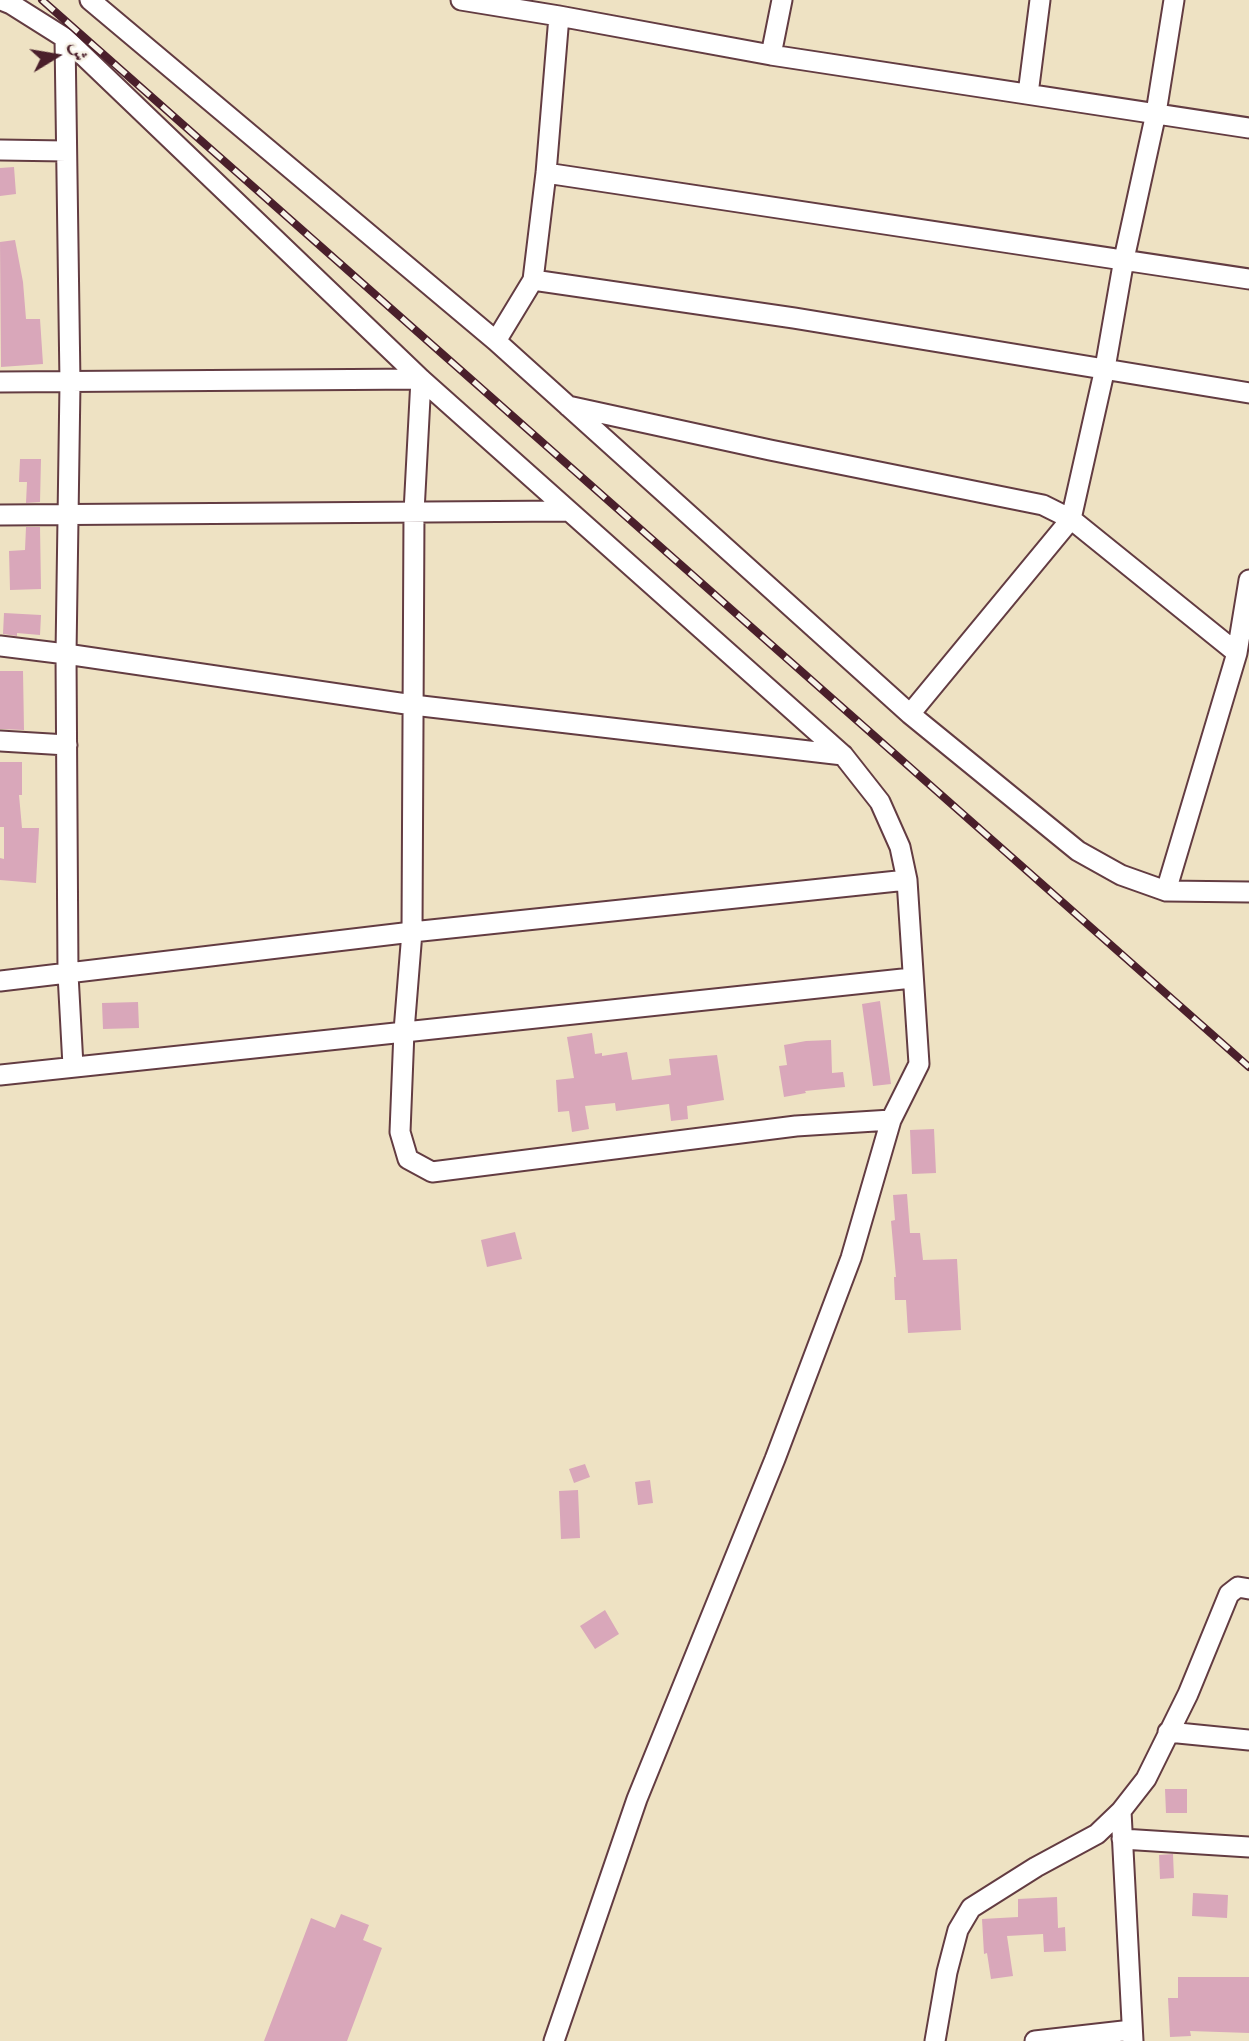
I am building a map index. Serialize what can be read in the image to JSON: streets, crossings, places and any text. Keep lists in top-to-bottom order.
{
  "north": "right"
}
